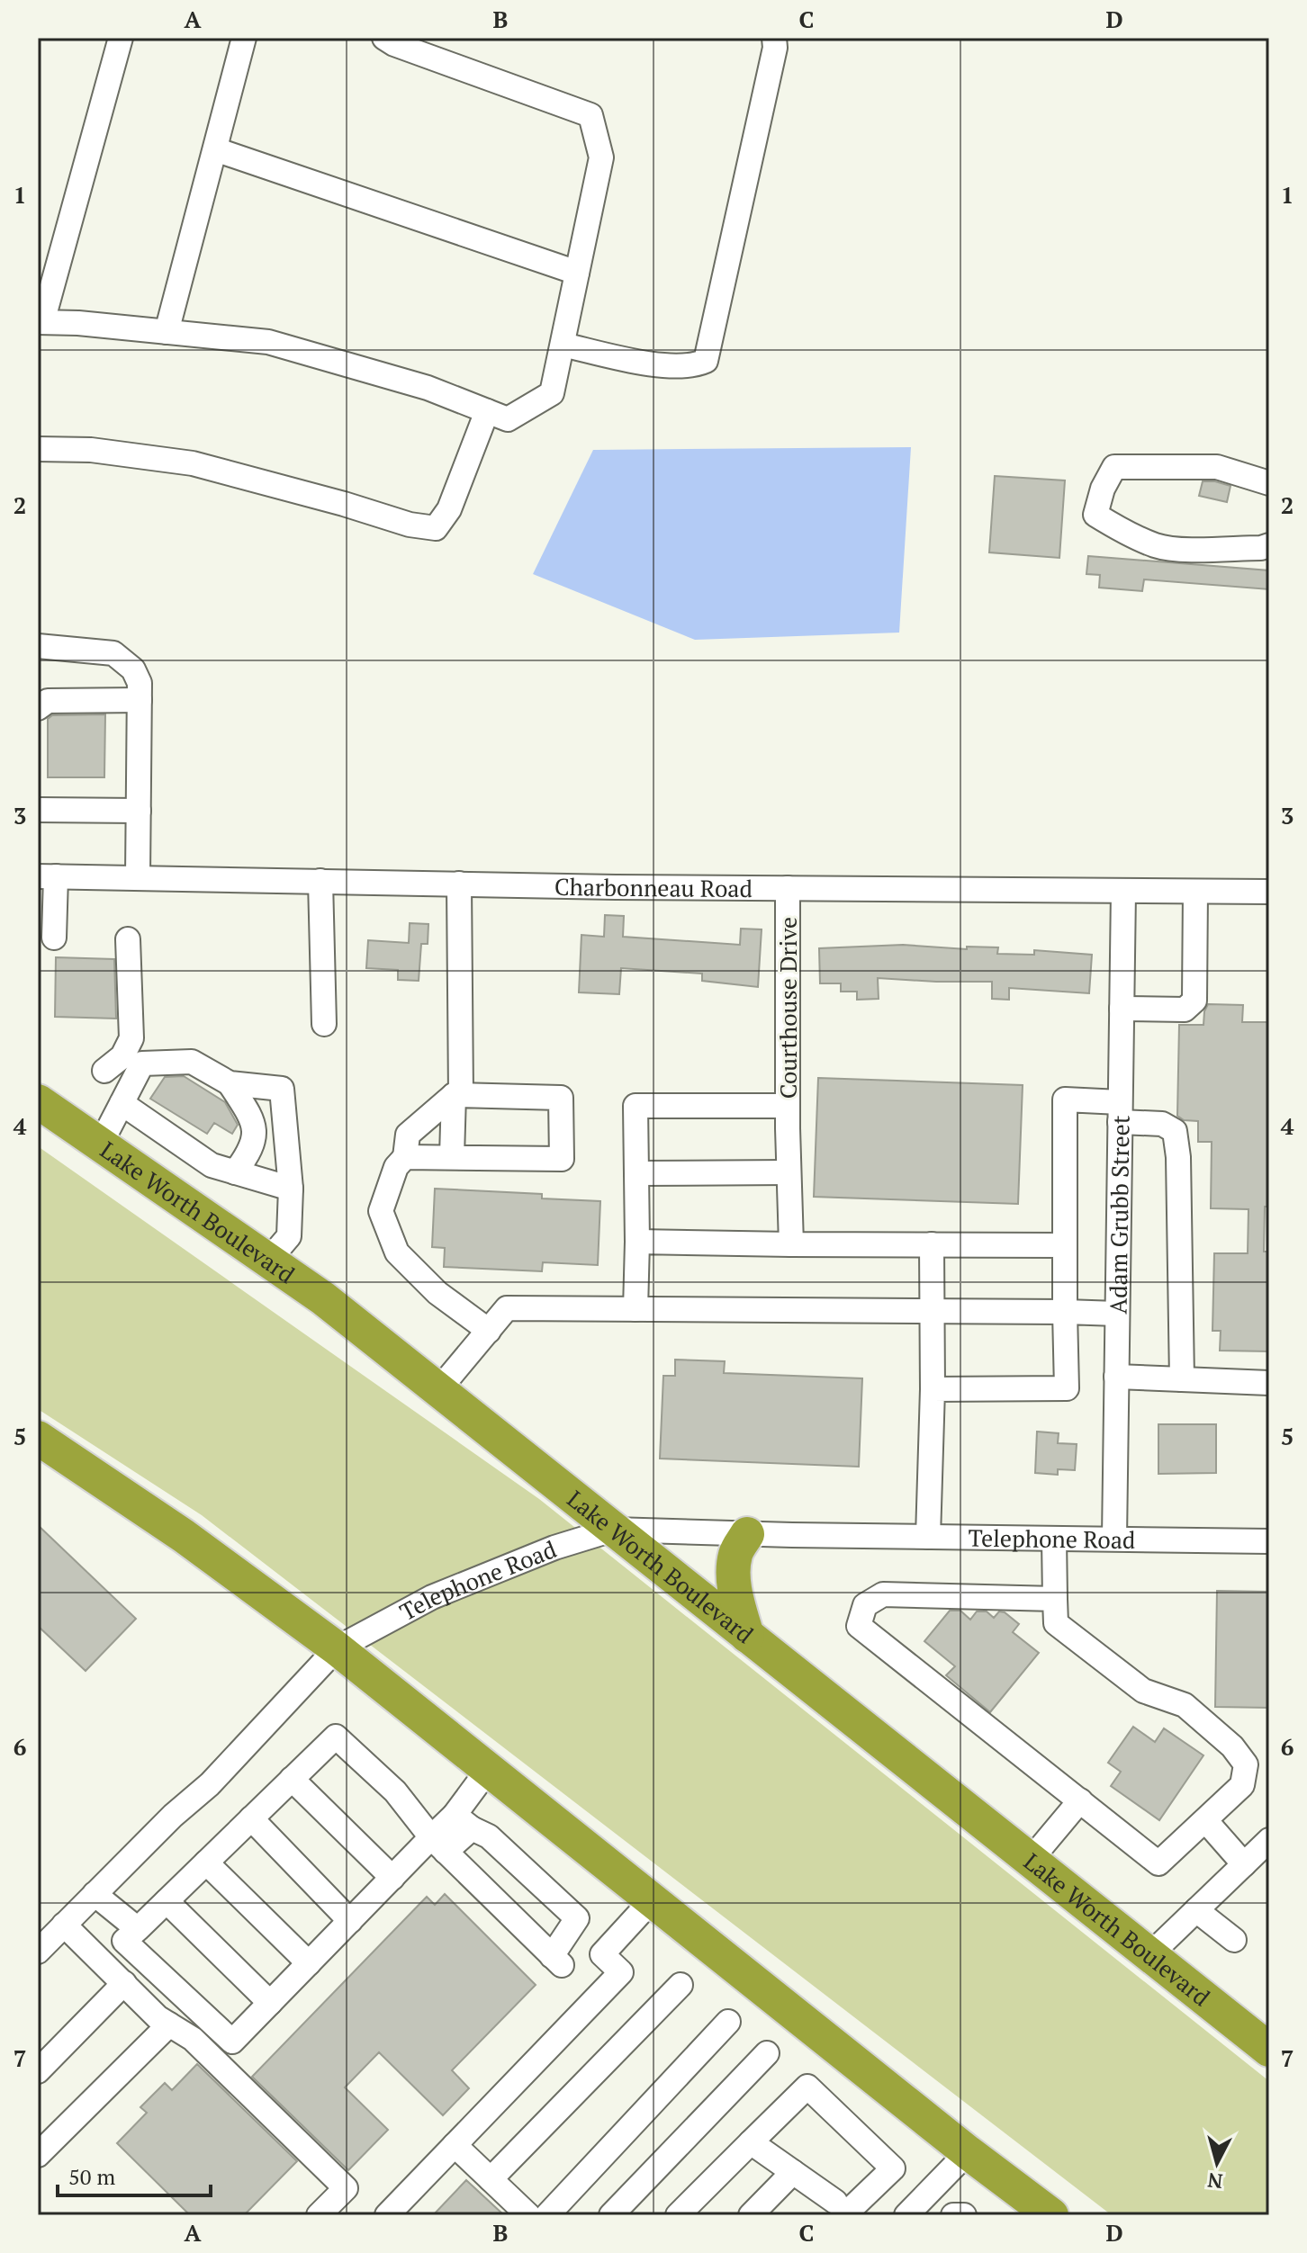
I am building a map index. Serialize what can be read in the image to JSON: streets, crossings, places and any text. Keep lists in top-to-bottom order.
{
  "streets": {
    "highway": ["Lake Worth Boulevard"],
    "street": [
      "Charbonneau Road",
      "Courthouse Drive",
      "Adam Grubb Street",
      "Telephone Road"
    ]
  },
  "crossings": [
    ["Charbonneau Road", "Courthouse Drive"],
    ["Charbonneau Road", "Adam Grubb Street"],
    ["Lake Worth Boulevard", "Telephone Road"],
    ["Adam Grubb Street", "Telephone Road"]
  ],
  "scale_bar": "50 m",
  "north": "bottom",
  "grid": {
    "columns": [
      "A",
      "B",
      "C",
      "D"
    ],
    "rows": [
      "1",
      "2",
      "3",
      "4",
      "5",
      "6",
      "7"
    ]
  }
}
